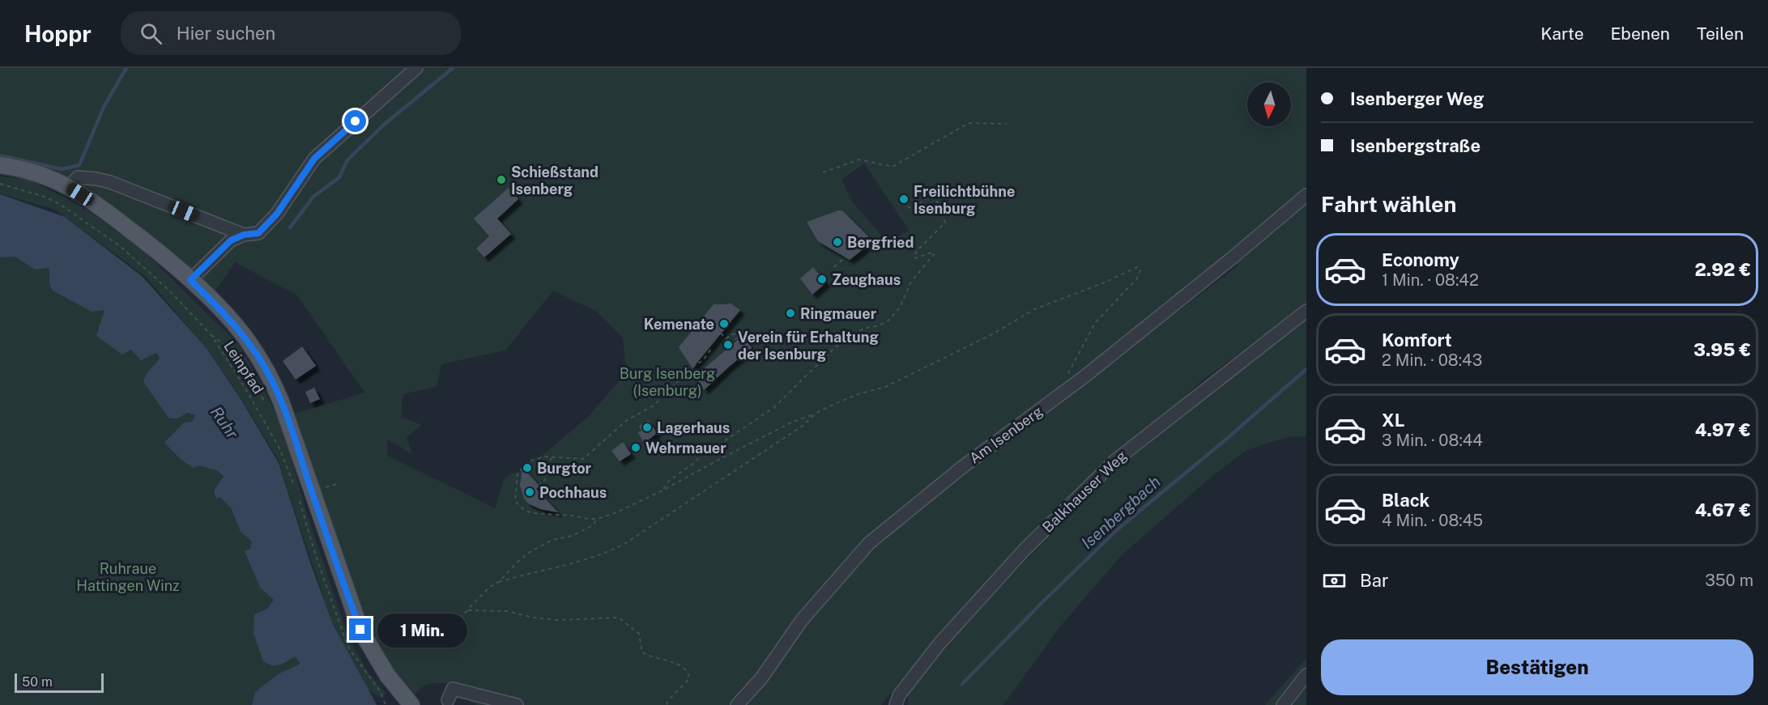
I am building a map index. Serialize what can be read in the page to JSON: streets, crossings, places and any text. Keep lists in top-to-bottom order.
{
  "streets": {
    "street": ["Am Isenberg", "Balkhauser Weg"],
    "path": ["Leinpfad"]
  },
  "water": ["Ruhr", "Isenbergbach"],
  "parks": ["Burg Isenberg (Isenburg)", "Ruhraue Hattingen Winz"],
  "places": [
    "Schießstand Isenberg",
    "Freilichtbühne Isenburg",
    "Bergfried",
    "Zeughaus",
    "Ringmauer",
    "Kemenate",
    "Verein für Erhaltung der Isenburg",
    "Lagerhaus",
    "Wehrmauer",
    "Burgtor",
    "Pochhaus"
  ],
  "scale_bar": "50 m",
  "north": "bottom",
  "page": {
    "header": "Hoppr",
    "search": "Hier suchen",
    "nav": ["Karte", "Ebenen", "Teilen"],
    "banner": ["Isenberger Weg", "Isenbergstraße"],
    "heading": "Fahrt wählen",
    "list": [
      {
        "name": "Economy",
        "note": "1 Min. · 08:42",
        "value": "2.92 €"
      },
      {
        "name": "Komfort",
        "note": "2 Min. · 08:43",
        "value": "3.95 €"
      },
      {
        "name": "XL",
        "note": "3 Min. · 08:44",
        "value": "4.97 €"
      },
      {
        "name": "Black",
        "note": "4 Min. · 08:45",
        "value": "4.67 €"
      }
    ],
    "pay": ["Bar", "350 m"],
    "bubble": "1 Min.",
    "buttons": "Bestätigen",
    "scale": "50 m"
  }
}
